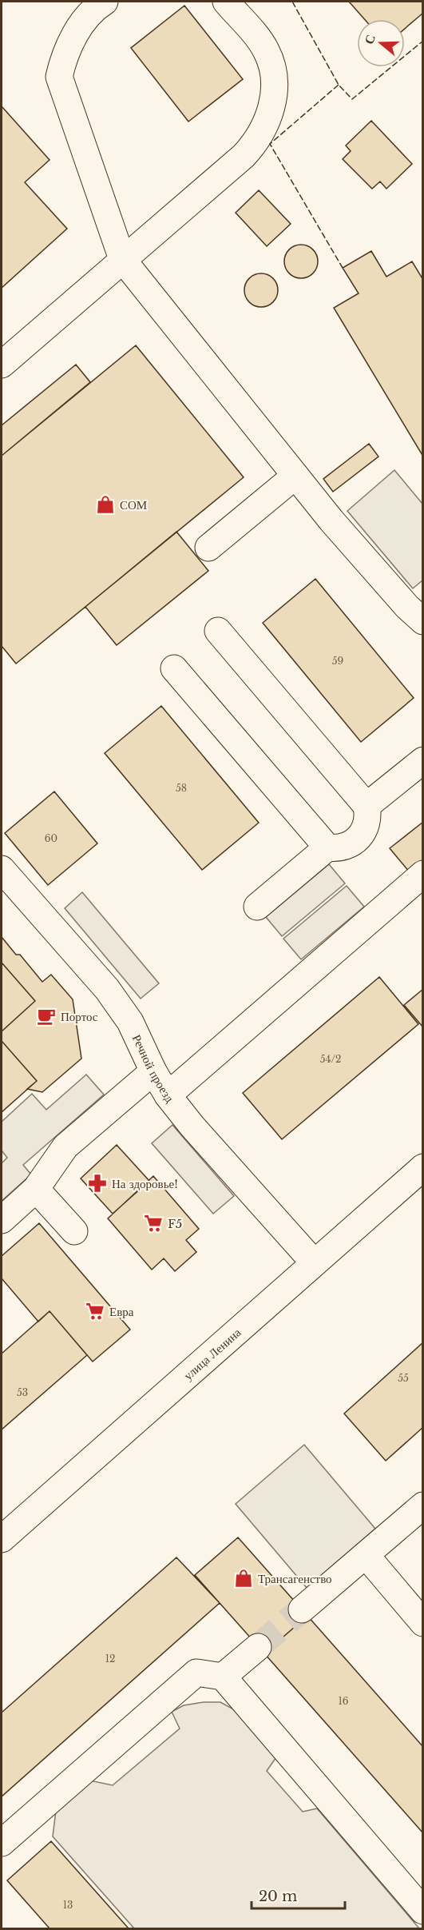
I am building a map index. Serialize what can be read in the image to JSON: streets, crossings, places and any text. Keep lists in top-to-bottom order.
{
  "streets": {
    "main road": ["Речной проезд", "улица Ленина"]
  },
  "crossings": [
    ["Речной проезд", "улица Ленина"]
  ],
  "places": {
    "shop": ["СОМ", "Трансагенство"],
    "cafe": ["Портос"],
    "pharmacy": ["На здоровье!"],
    "supermarket": ["F5", "Евра"]
  },
  "house_numbers": [
    "59",
    "58",
    "60",
    "54/2",
    "55",
    "53",
    "12",
    "16",
    "13"
  ],
  "scale_bar": "20 m",
  "north": "left"
}
